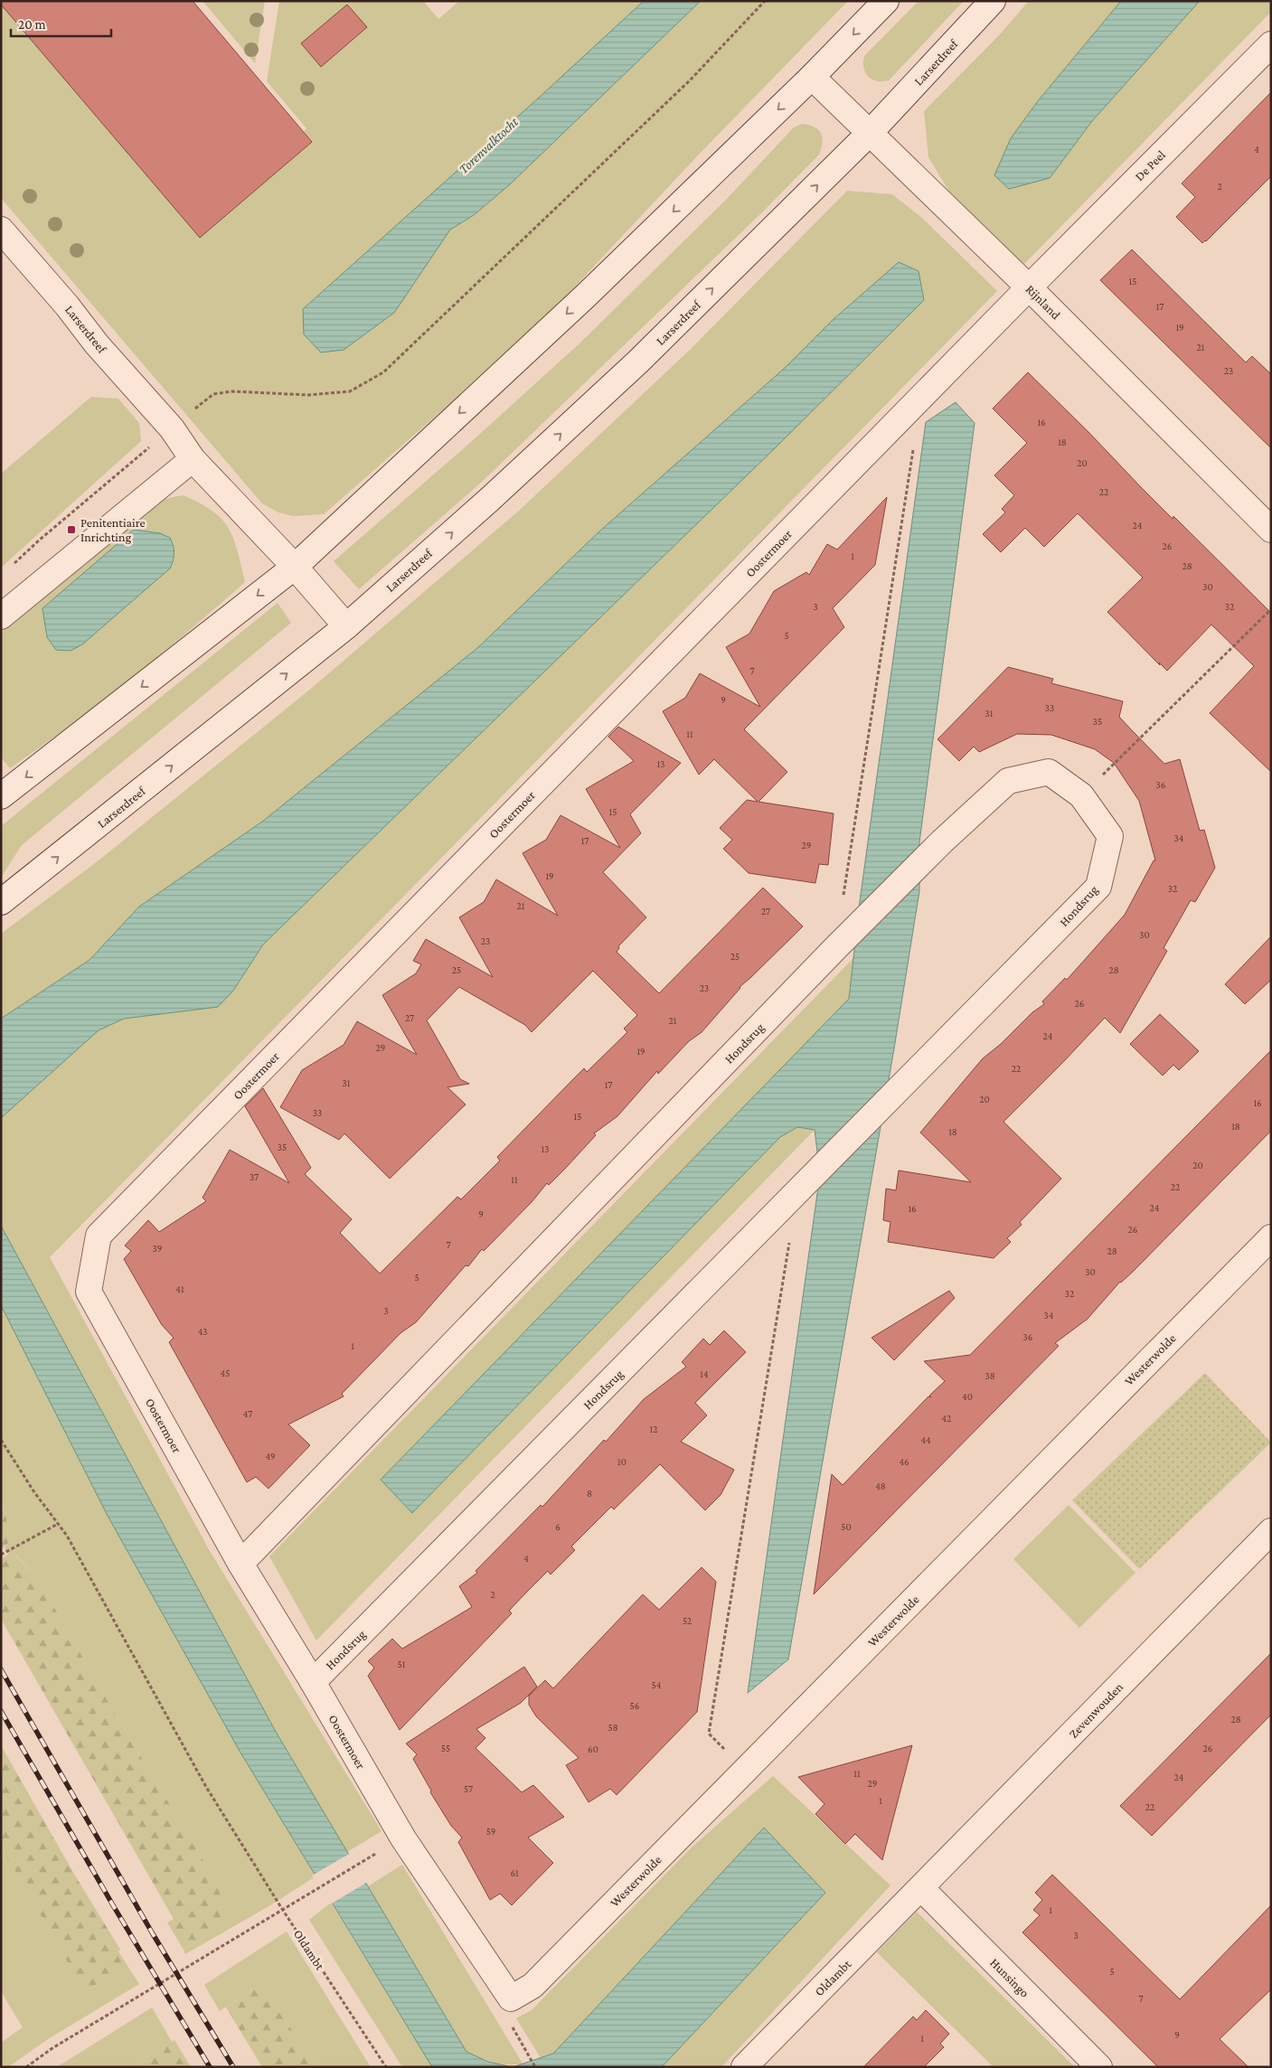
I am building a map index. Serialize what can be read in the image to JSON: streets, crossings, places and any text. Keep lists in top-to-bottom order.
{
  "streets": {
    "street": [
      "Larserdreef",
      "De Peel",
      "Rijnland",
      "Oostermoer",
      "Hondsrug",
      "Westerwolde",
      "Zevenwouden",
      "Oldambt",
      "Hunsingo"
    ]
  },
  "crossings": [
    ["Larserdreef", "Rijnland"],
    ["De Peel", "Rijnland"],
    ["De Peel", "Oostermoer"],
    ["Rijnland", "Oostermoer"],
    ["Oostermoer", "Hondsrug"],
    ["Oostermoer", "Westerwolde"],
    ["Zevenwouden", "Oldambt"],
    ["Zevenwouden", "Hunsingo"],
    ["Oldambt", "Hunsingo"]
  ],
  "water": ["Torenvalktocht"],
  "places": {
    "transit": ["Penitentiaire Inrichting"]
  },
  "house_numbers": [
    "4",
    "2",
    "15",
    "17",
    "19",
    "21",
    "23",
    "16",
    "18",
    "20",
    "22",
    "24",
    "26",
    "1",
    "28",
    "30",
    "3",
    "32",
    "5",
    "7",
    "9",
    "33",
    "31",
    "35",
    "11",
    "13",
    "36",
    "15",
    "34",
    "17",
    "29",
    "19",
    "32",
    "21",
    "27",
    "30",
    "23",
    "25",
    "25",
    "28",
    "23",
    "26",
    "27",
    "21",
    "24",
    "29",
    "19",
    "22",
    "31",
    "17",
    "20",
    "16",
    "33",
    "15",
    "18",
    "18",
    "35",
    "13",
    "20",
    "37",
    "11",
    "22",
    "24",
    "16",
    "9",
    "26",
    "7",
    "39",
    "28",
    "30",
    "5",
    "41",
    "32",
    "3",
    "34",
    "43",
    "36",
    "1",
    "45",
    "14",
    "38",
    "40",
    "47",
    "42",
    "12",
    "44",
    "49",
    "10",
    "46",
    "48",
    "8",
    "6",
    "50",
    "4",
    "2",
    "52",
    "51",
    "54",
    "56",
    "28",
    "58",
    "55",
    "26",
    "60",
    "11",
    "24",
    "29",
    "57",
    "1",
    "22",
    "59",
    "61",
    "1",
    "3",
    "5",
    "7",
    "9",
    "1"
  ],
  "scale_bar": "20 m"
}
